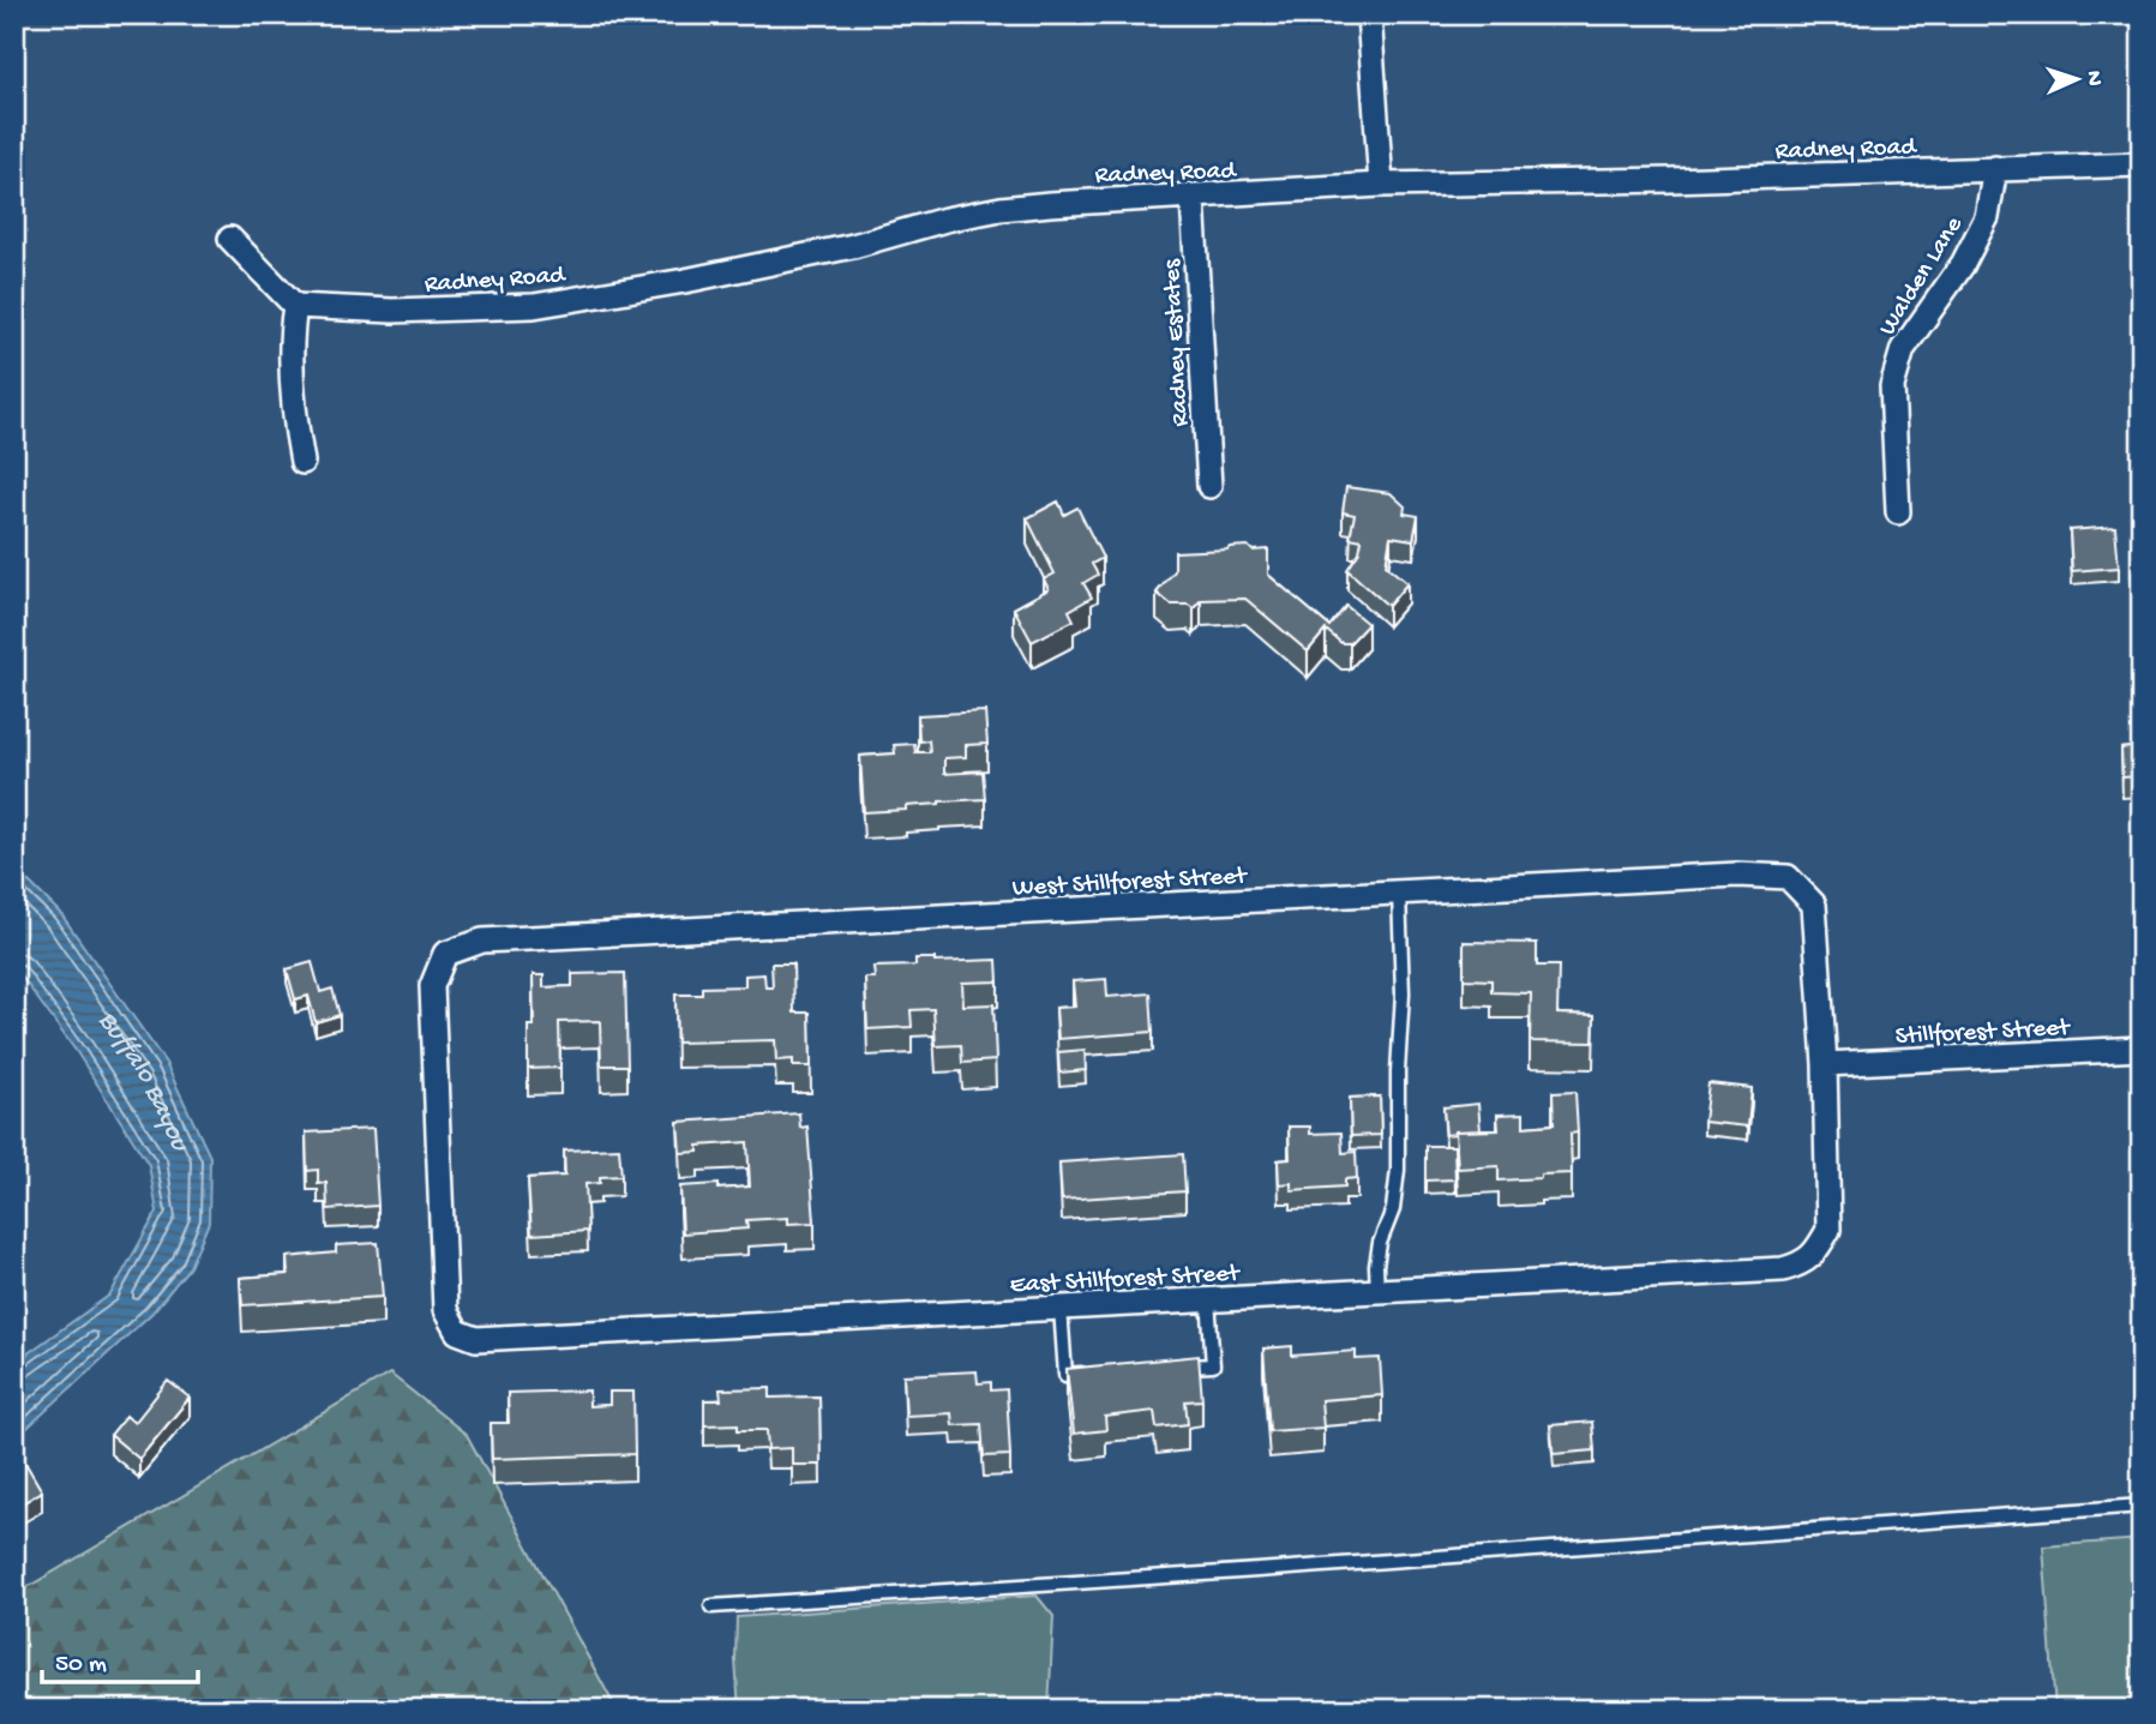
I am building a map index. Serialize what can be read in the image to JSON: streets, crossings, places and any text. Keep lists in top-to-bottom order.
{
  "streets": {
    "street": [
      "Radney Road",
      "Walden Lane",
      "Radney Estates",
      "West Stillforest Street",
      "Stillforest Street",
      "East Stillforest Street"
    ]
  },
  "crossings": [
    ["Radney Road", "Walden Lane"],
    ["Radney Road", "Radney Estates"],
    ["West Stillforest Street", "Stillforest Street"],
    ["West Stillforest Street", "East Stillforest Street"],
    ["Stillforest Street", "East Stillforest Street"]
  ],
  "water": ["Buffalo Bayou"],
  "scale_bar": "50 m",
  "north": "right"
}
